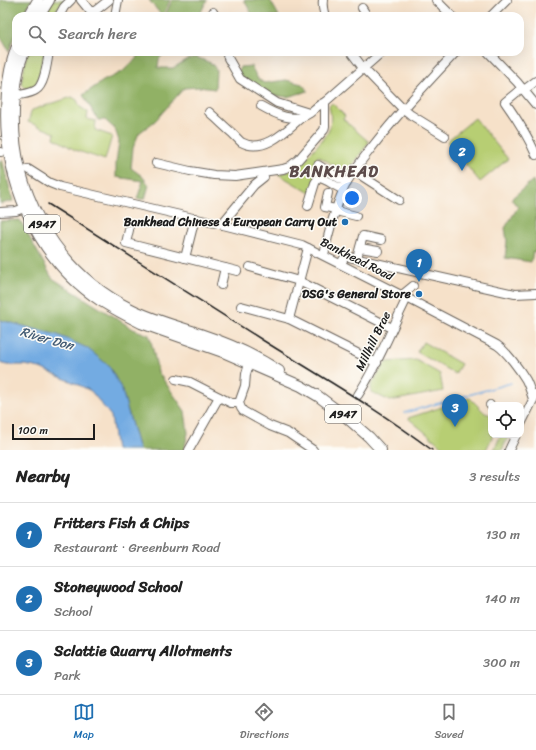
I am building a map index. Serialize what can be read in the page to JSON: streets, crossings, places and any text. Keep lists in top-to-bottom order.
{
  "streets": {
    "main road": ["A947"],
    "street": ["Bankhead Road", "Millhill Brae"]
  },
  "crossings": [
    ["Bankhead Road", "Millhill Brae"]
  ],
  "districts": ["BANKHEAD"],
  "water": ["River Don"],
  "places": ["Bankhead Chinese & European Carry Out", "DSG's General Store"],
  "scale_bar": "100 m",
  "page": {
    "search": "Search here",
    "pins": ["2", "1", "3"],
    "scale": "100 m",
    "heading": ["Nearby", "3 results"],
    "list": [
      {
        "mark": "1",
        "name": "Fritters Fish & Chips",
        "note": "Restaurant · Greenburn Road",
        "value": "130 m"
      },
      {
        "mark": "2",
        "name": "Stoneywood School",
        "note": "School",
        "value": "140 m"
      },
      {
        "mark": "3",
        "name": "Sclattie Quarry Allotments",
        "note": "Park",
        "value": "300 m"
      }
    ],
    "nav": ["Map", "Directions", "Saved"]
  }
}
